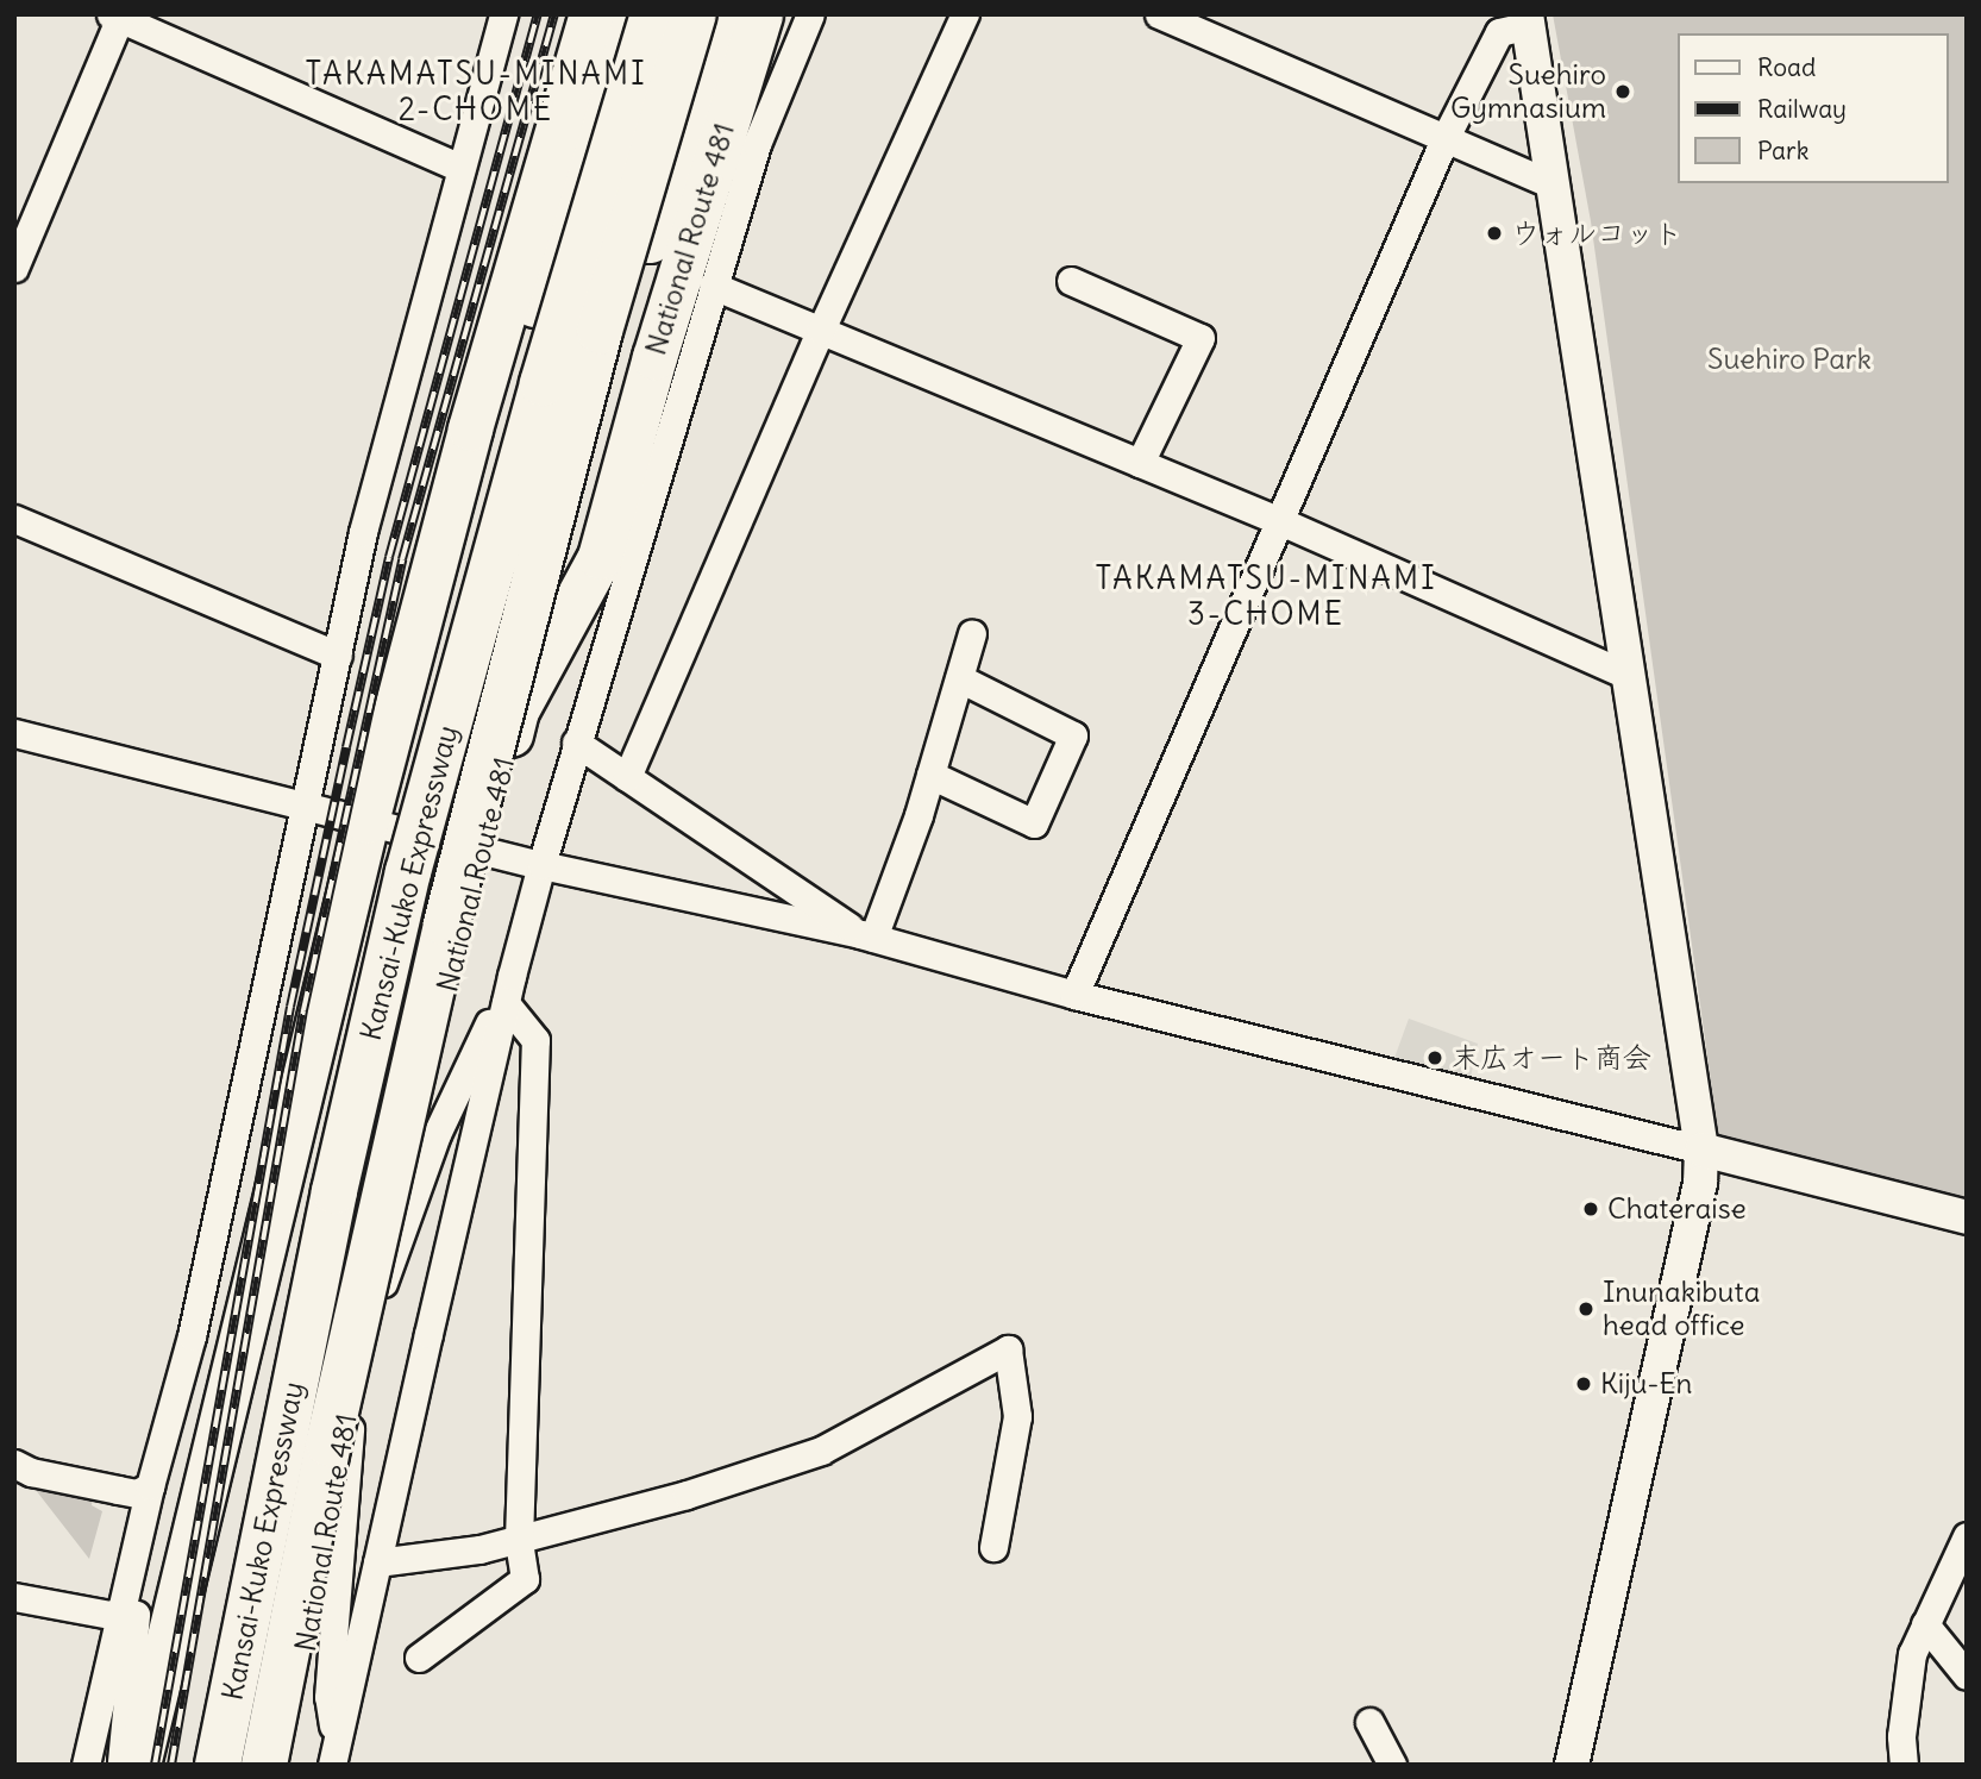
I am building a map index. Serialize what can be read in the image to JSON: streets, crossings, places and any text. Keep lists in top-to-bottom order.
{
  "streets": {
    "highway": ["National Route 481", "Kansai-Kuko Expressway"]
  },
  "districts": ["TAKAMATSU-MINAMI 2-CHOME", "TAKAMATSU-MINAMI 3-CHOME"],
  "parks": ["Suehiro Park"],
  "places": [
    "Suehiro Gymnasium",
    "ウォルコット",
    "末広オート商会",
    "Chateraise",
    "Inunakibuta head office",
    "Kiju-En"
  ],
  "legend": ["Road", "Railway", "Park"]
}
